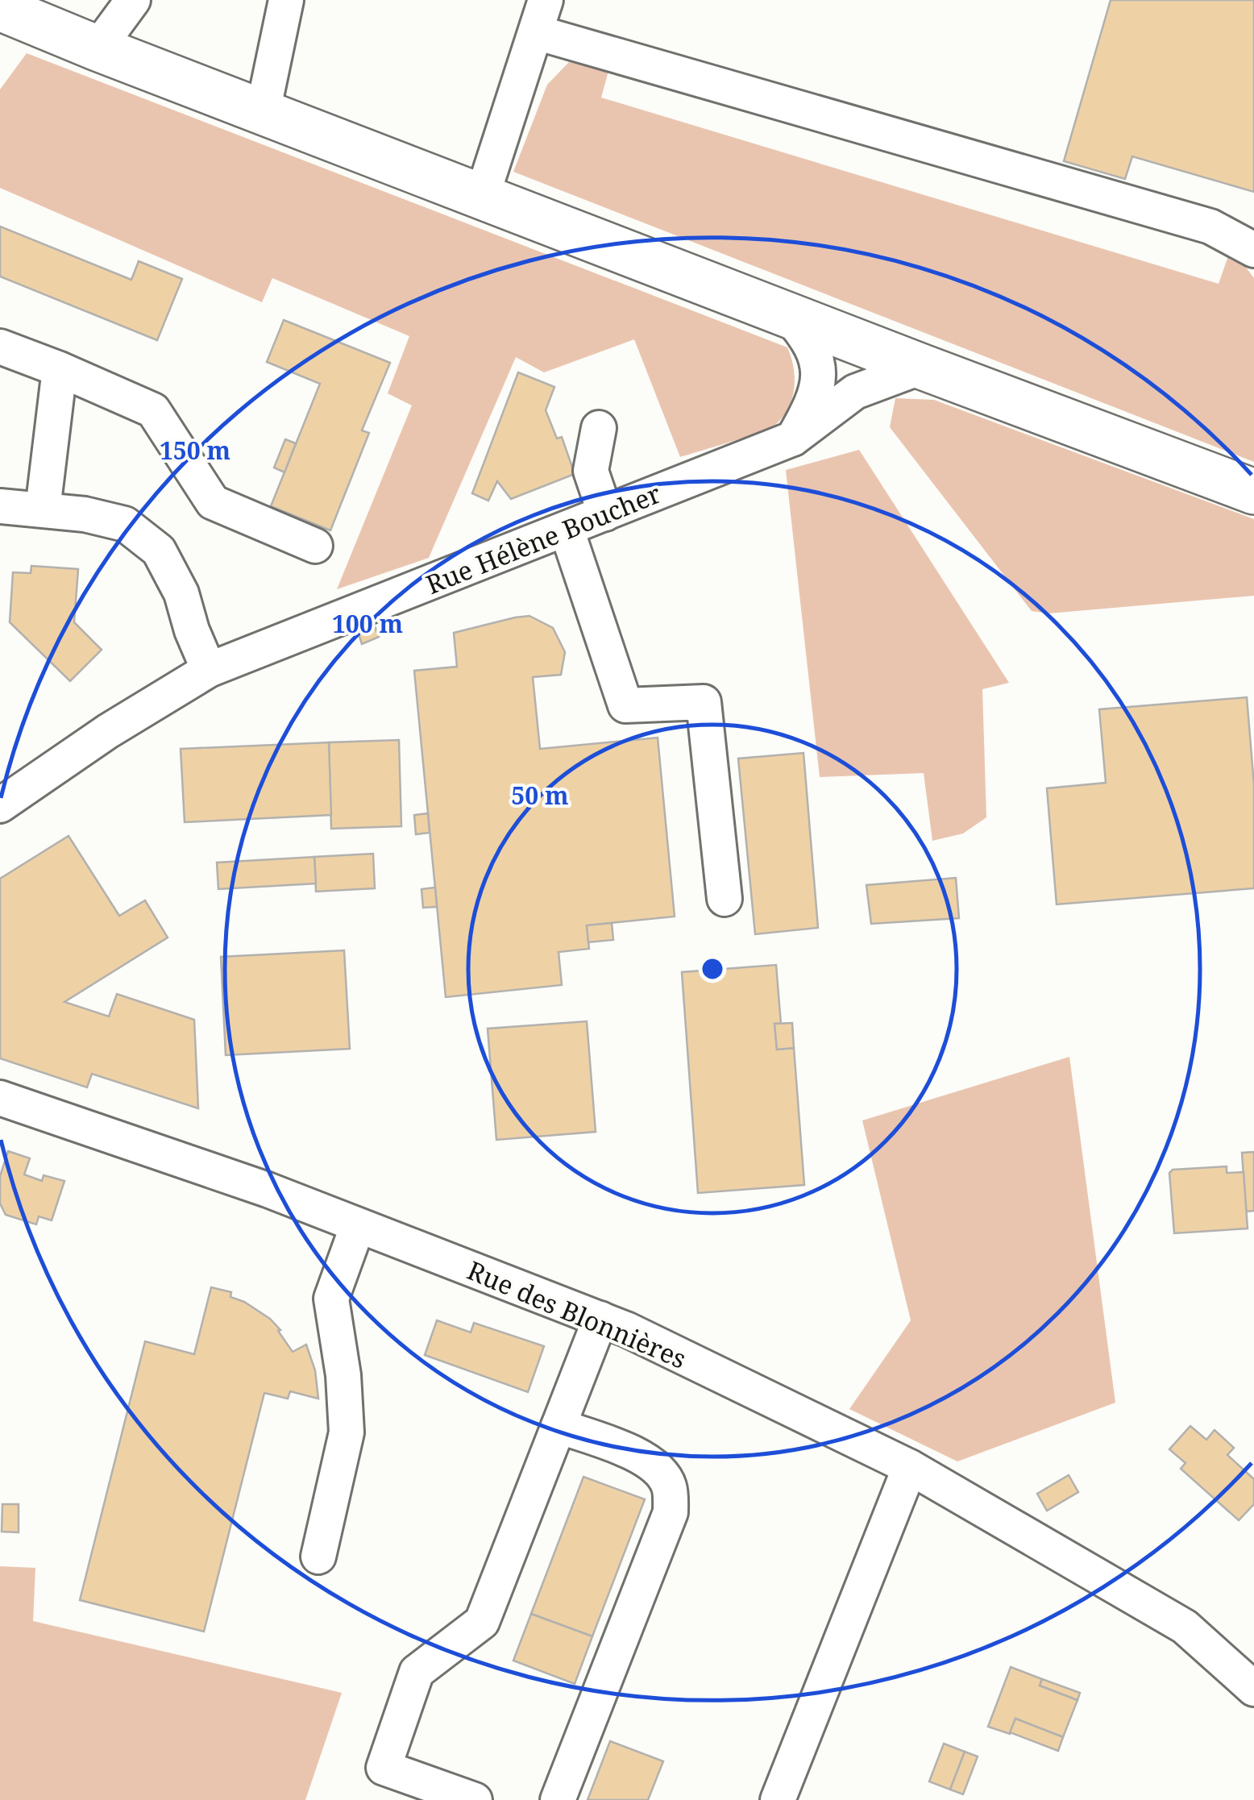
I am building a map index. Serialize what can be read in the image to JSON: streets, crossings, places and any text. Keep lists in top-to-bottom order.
{
  "streets": {
    "street": ["Rue Hélène Boucher", "Rue des Blonnières"]
  },
  "rings": ["150 m", "100 m", "50 m"]
}
